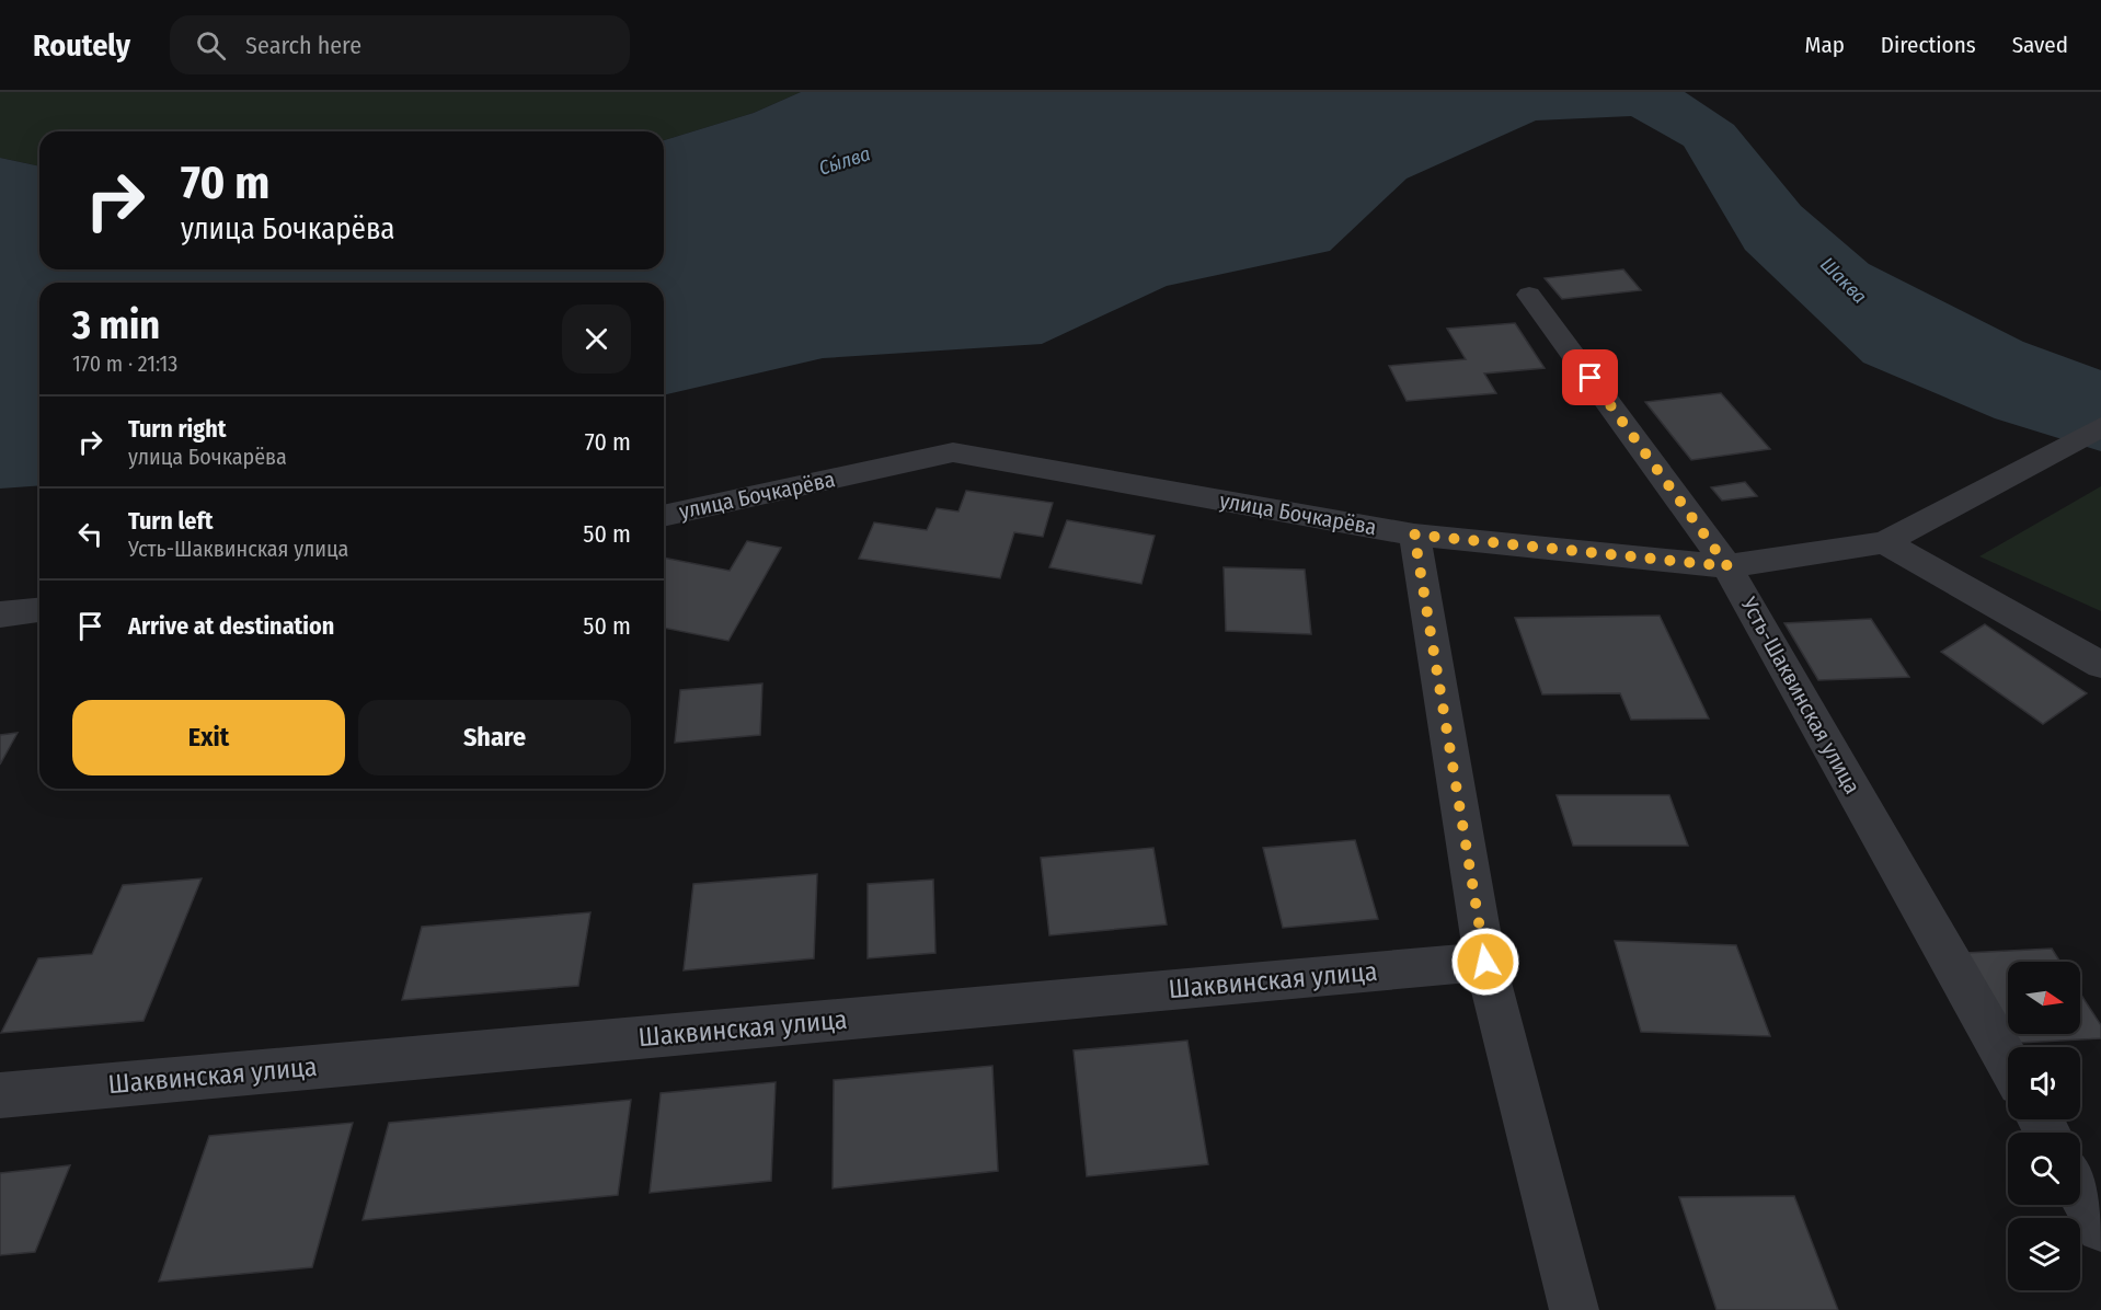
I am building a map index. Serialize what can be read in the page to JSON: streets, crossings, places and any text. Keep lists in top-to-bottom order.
{
  "streets": {
    "street": ["улица Бочкарёва", "Усть-Шаквинская улица", "Шаквинская улица"]
  },
  "crossings": [
    ["улица Бочкарёва", "Усть-Шаквинская улица"]
  ],
  "water": ["Сы́лва", "Шаква"],
  "north": "right",
  "page": {
    "header": "Routely",
    "search": "Search here",
    "nav": ["Map", "Directions", "Saved"],
    "turn": ["70 m", "улица Бочкарёва"],
    "heading": ["3 min", "170 m · 21:13"],
    "list": [
      {
        "name": "Turn right",
        "note": "улица Бочкарёва",
        "value": "70 m"
      },
      {
        "name": "Turn left",
        "note": "Усть-Шаквинская улица",
        "value": "50 m"
      },
      {
        "name": "Arrive at destination",
        "value": "50 m"
      }
    ],
    "buttons": ["Exit", "Share"]
  }
}
